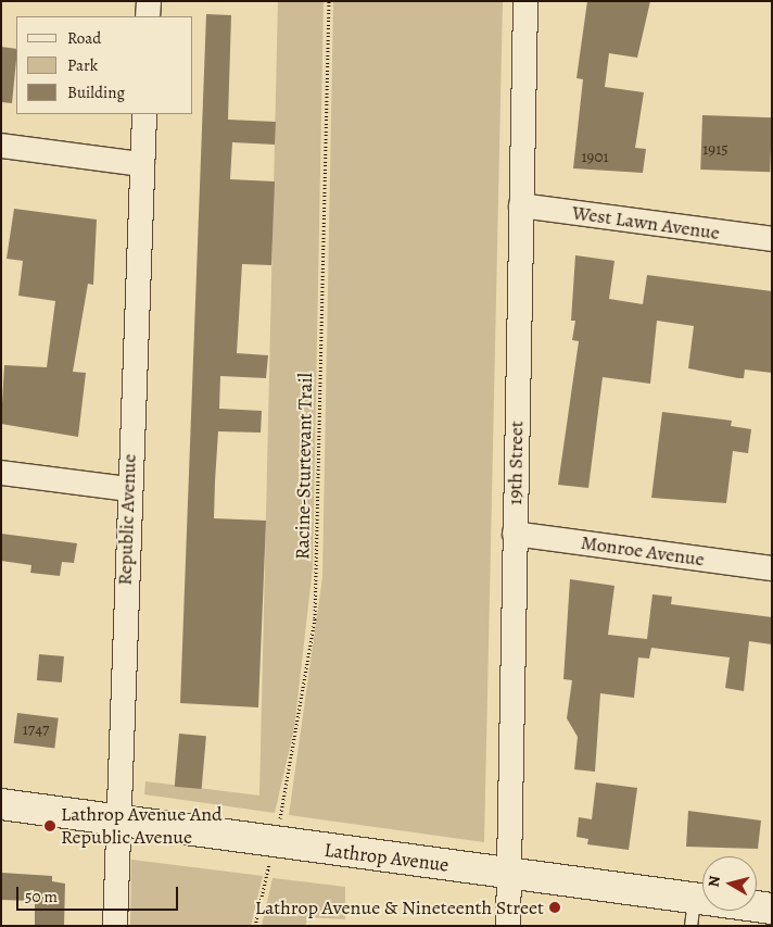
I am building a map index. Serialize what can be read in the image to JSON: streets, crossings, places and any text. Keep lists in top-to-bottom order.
{
  "streets": {
    "street": [
      "West Lawn Avenue",
      "19th Street",
      "Republic Avenue",
      "Monroe Avenue",
      "Lathrop Avenue"
    ],
    "path": ["Racine-Sturtevant Trail"]
  },
  "crossings": [
    ["West Lawn Avenue", "19th Street"],
    ["19th Street", "Monroe Avenue"],
    ["19th Street", "Lathrop Avenue"],
    ["Racine-Sturtevant Trail", "Lathrop Avenue"],
    ["Republic Avenue", "Lathrop Avenue"]
  ],
  "places": ["Lathrop Avenue And Republic Avenue", "Lathrop Avenue & Nineteenth Street"],
  "house_numbers": ["1915", "1901", "1747"],
  "legend": ["Road", "Park", "Building"],
  "scale_bar": "50 m",
  "north": "left"
}
